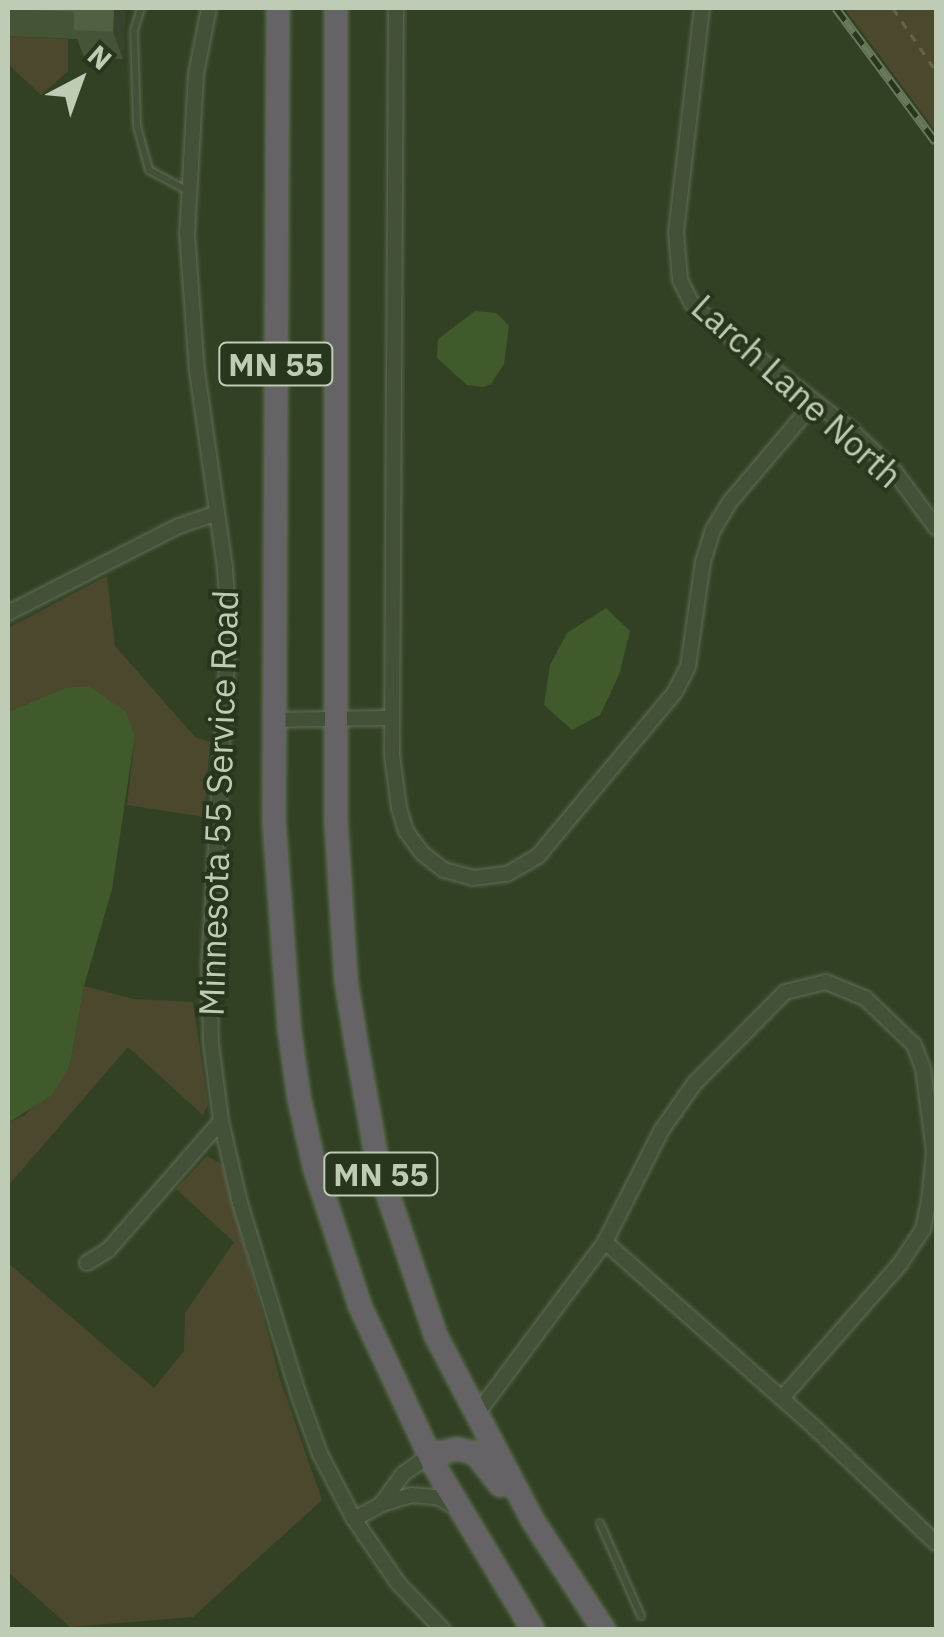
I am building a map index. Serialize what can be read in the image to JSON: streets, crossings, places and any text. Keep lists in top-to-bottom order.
{
  "streets": {
    "highway": ["MN 55"],
    "street": ["Larch Lane North", "Minnesota 55 Service Road"]
  },
  "north": "top right"
}
